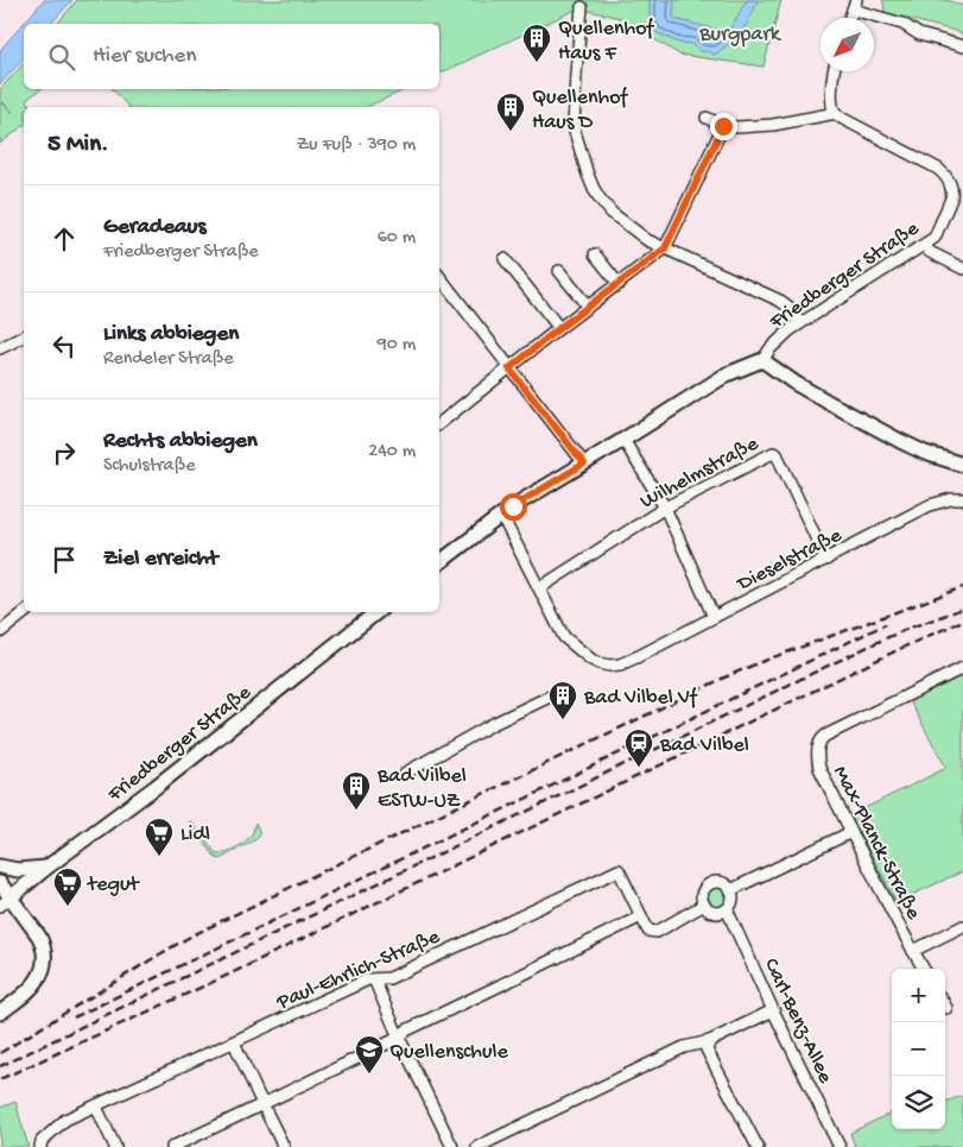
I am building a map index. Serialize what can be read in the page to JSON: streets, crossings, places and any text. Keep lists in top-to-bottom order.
{
  "streets": {
    "main road": ["Friedberger Straße"],
    "street": [
      "Wilhelmstraße",
      "Dieselstraße",
      "Max-Planck-Straße",
      "Paul-Ehrlich-Straße",
      "Carl-Benz-Allee"
    ]
  },
  "crossings": [
    ["Friedberger Straße", "Dieselstraße"],
    ["Wilhelmstraße", "Dieselstraße"]
  ],
  "parks": ["Burgpark"],
  "places": {
    "building": [
      "Quellenhof Haus F",
      "Quellenhof Haus D",
      "Bad Vilbel Vf",
      "Bad Vilbel ESTW-UZ"
    ],
    "station": ["Bad Vilbel"],
    "supermarket": ["Lidl", "tegut"],
    "school or university": ["Quellenschule"]
  },
  "north": "bottom left",
  "page": {
    "search": "Hier suchen",
    "heading": ["5 Min.", "Zu Fuß · 390 m"],
    "list": [
      ["Geradeaus", "Friedberger Straße", "60 m"],
      ["Links abbiegen", "Rendeler Straße", "90 m"],
      ["Rechts abbiegen", "Schulstraße", "240 m"],
      "Ziel erreicht"
    ],
    "map_buttons": ["+", "−"]
  }
}
